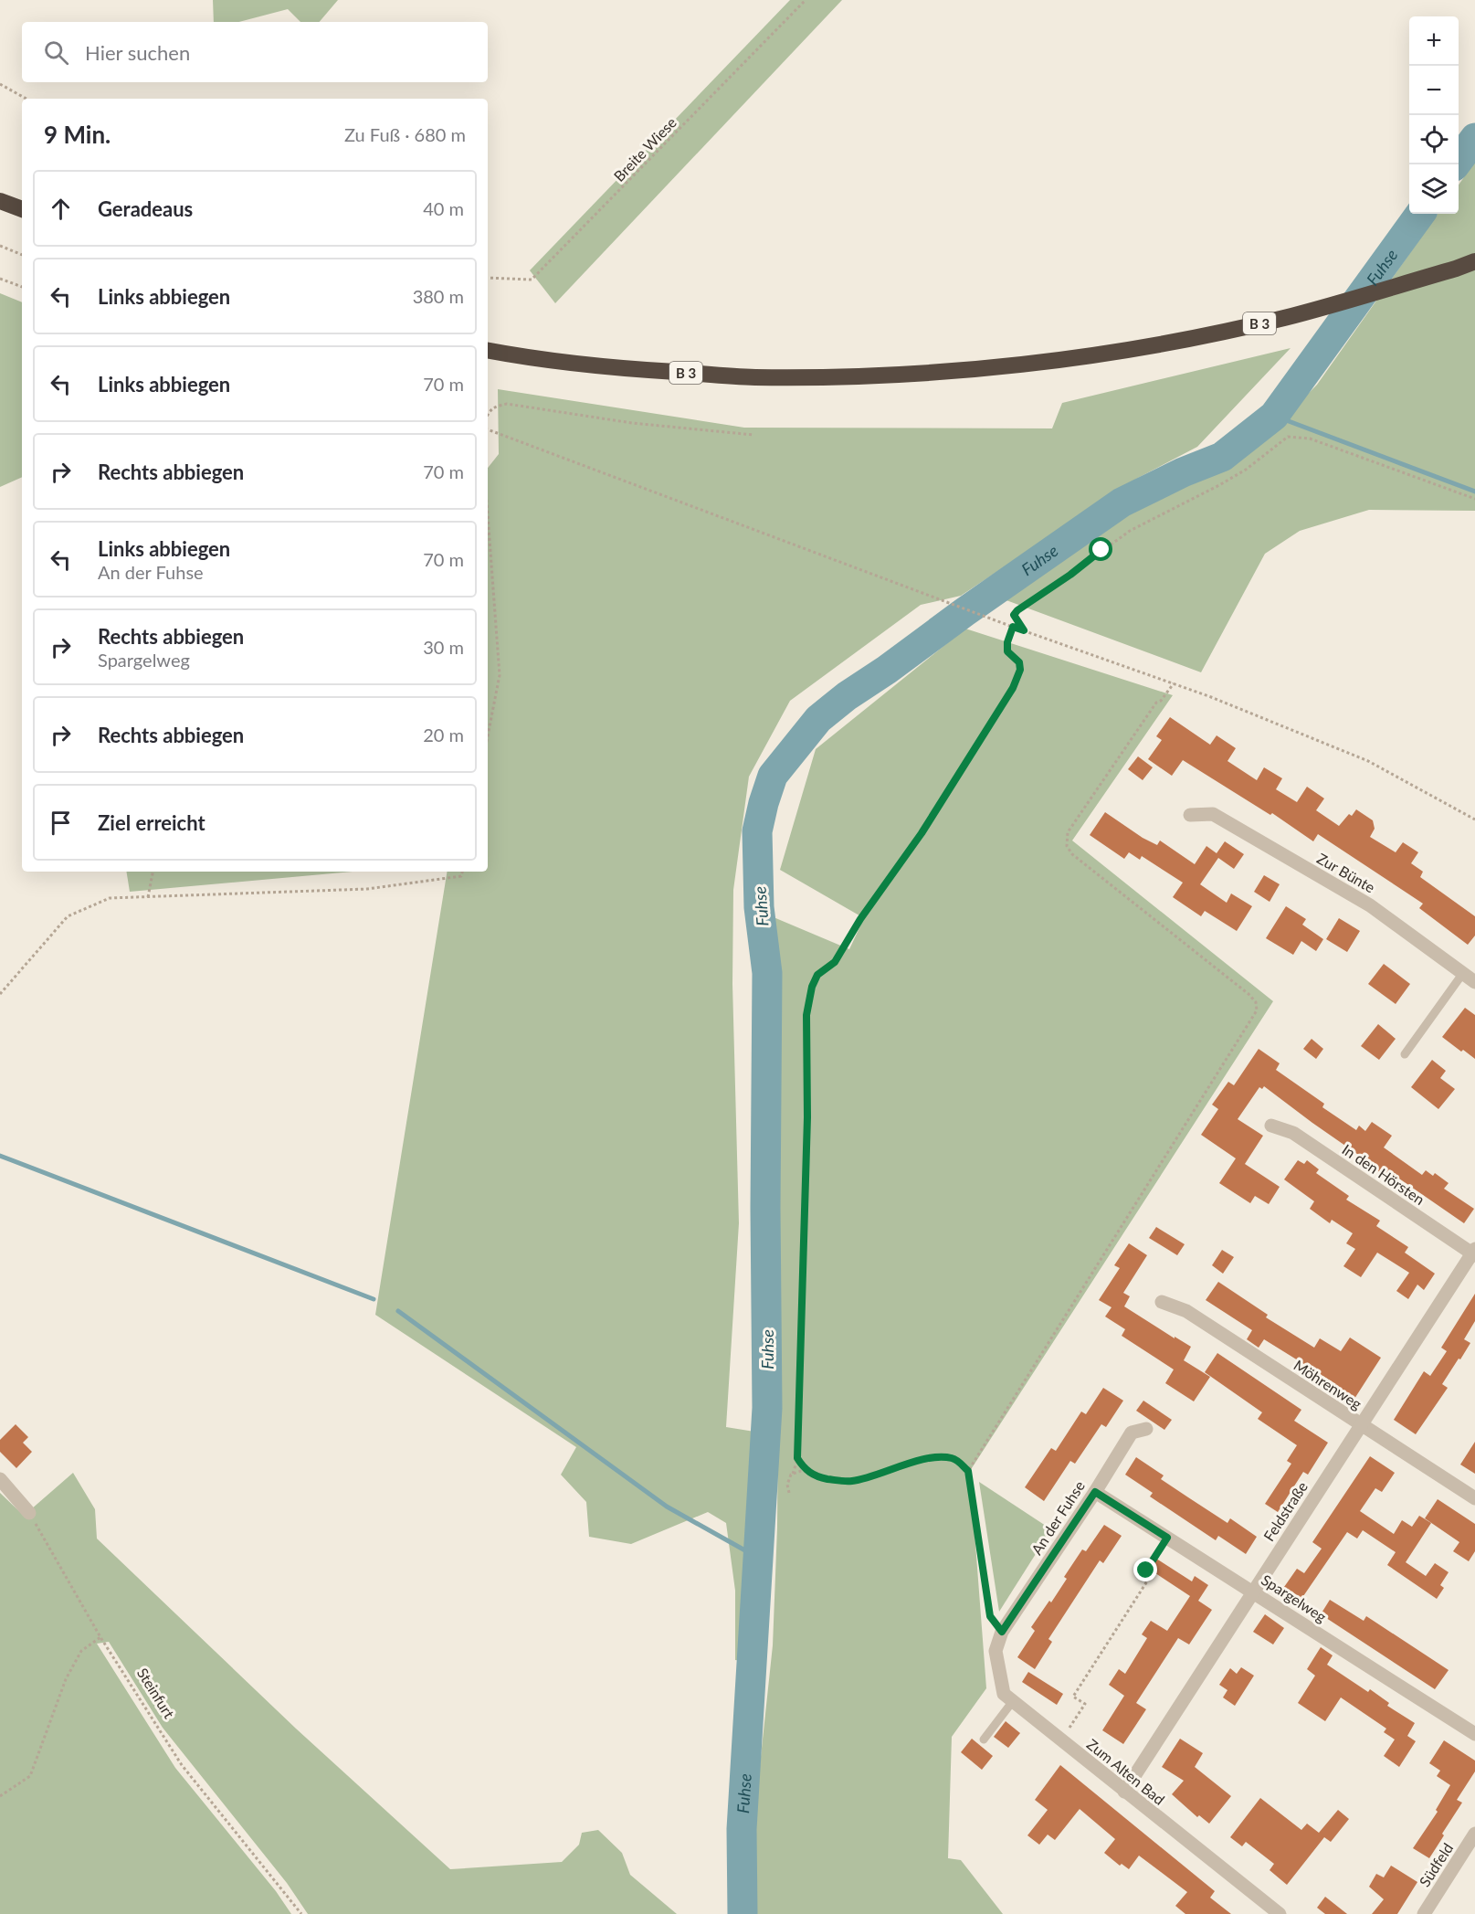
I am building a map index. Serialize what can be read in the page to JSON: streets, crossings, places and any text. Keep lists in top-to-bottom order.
{
  "streets": {
    "highway": ["B 3"],
    "street": [
      "Zur Bünte",
      "In den Hörsten",
      "Möhrenweg",
      "Feldstraße",
      "An der Fuhse",
      "Spargelweg",
      "Zum Alten Bad",
      "Südfeld"
    ],
    "path": ["Breite Wiese", "Steinfurt"]
  },
  "crossings": [
    ["In den Hörsten", "Feldstraße"],
    ["Möhrenweg", "Feldstraße"],
    ["Feldstraße", "Spargelweg"],
    ["Feldstraße", "Zum Alten Bad"],
    ["An der Fuhse", "Spargelweg"],
    ["An der Fuhse", "Zum Alten Bad"]
  ],
  "water": ["Fuhse"],
  "page": {
    "map_buttons": ["+", "−"],
    "search": "Hier suchen",
    "heading": ["9 Min.", "Zu Fuß · 680 m"],
    "list": [
      ["Geradeaus", "40 m"],
      ["Links abbiegen", "380 m"],
      ["Links abbiegen", "70 m"],
      ["Rechts abbiegen", "70 m"],
      ["Links abbiegen", "An der Fuhse", "70 m"],
      ["Rechts abbiegen", "Spargelweg", "30 m"],
      ["Rechts abbiegen", "20 m"],
      "Ziel erreicht"
    ]
  }
}
